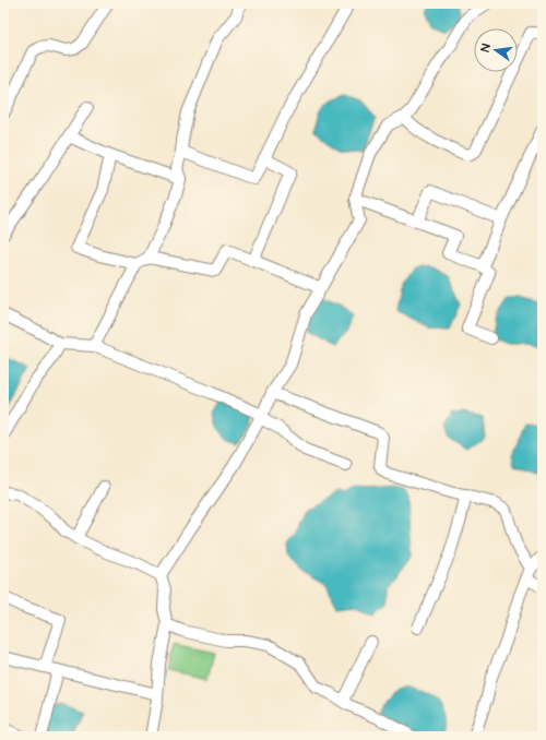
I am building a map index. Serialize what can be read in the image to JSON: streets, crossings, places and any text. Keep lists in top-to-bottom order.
{
  "north": "left"
}
